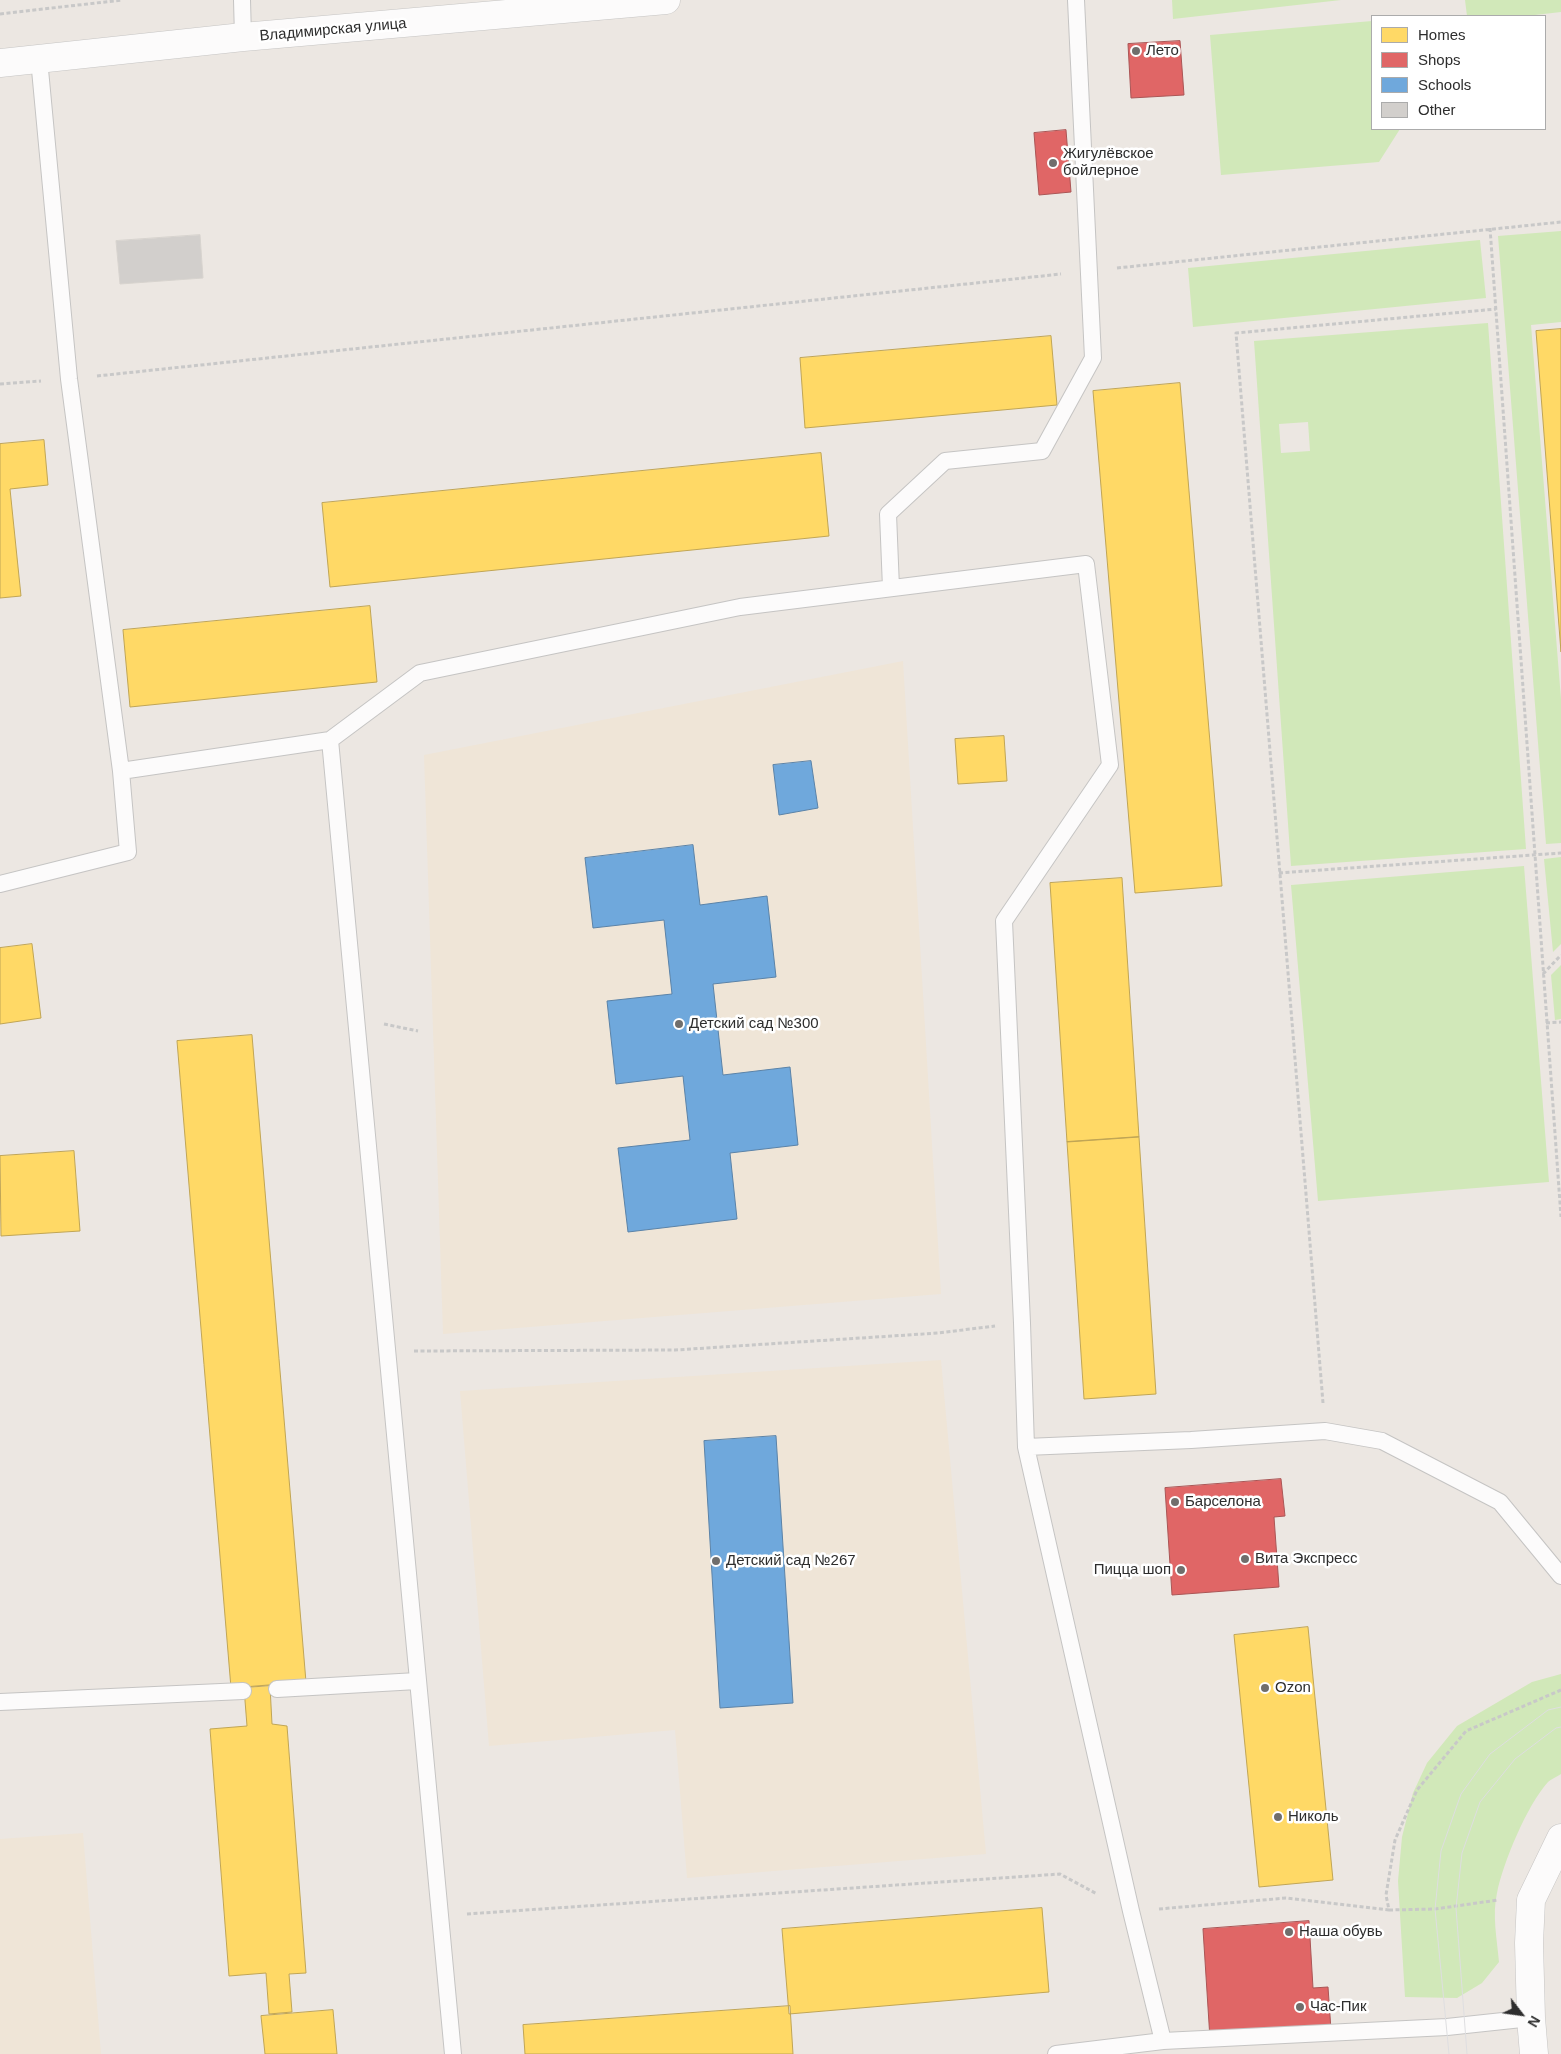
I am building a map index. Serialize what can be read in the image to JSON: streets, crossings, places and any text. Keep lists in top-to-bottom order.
{
  "streets": {
    "street": ["Владимирская улица"]
  },
  "places": [
    "Лето",
    "Жигулёвское бойлерное",
    "Детский сад №300",
    "Барселона",
    "Вита Экспресс",
    "Детский сад №267",
    "Пицца шоп",
    "Ozon",
    "Николь",
    "Наша обувь",
    "Час-Пик"
  ],
  "legend": [
    "Homes",
    "Shops",
    "Schools",
    "Other"
  ],
  "north": "bottom right"
}
